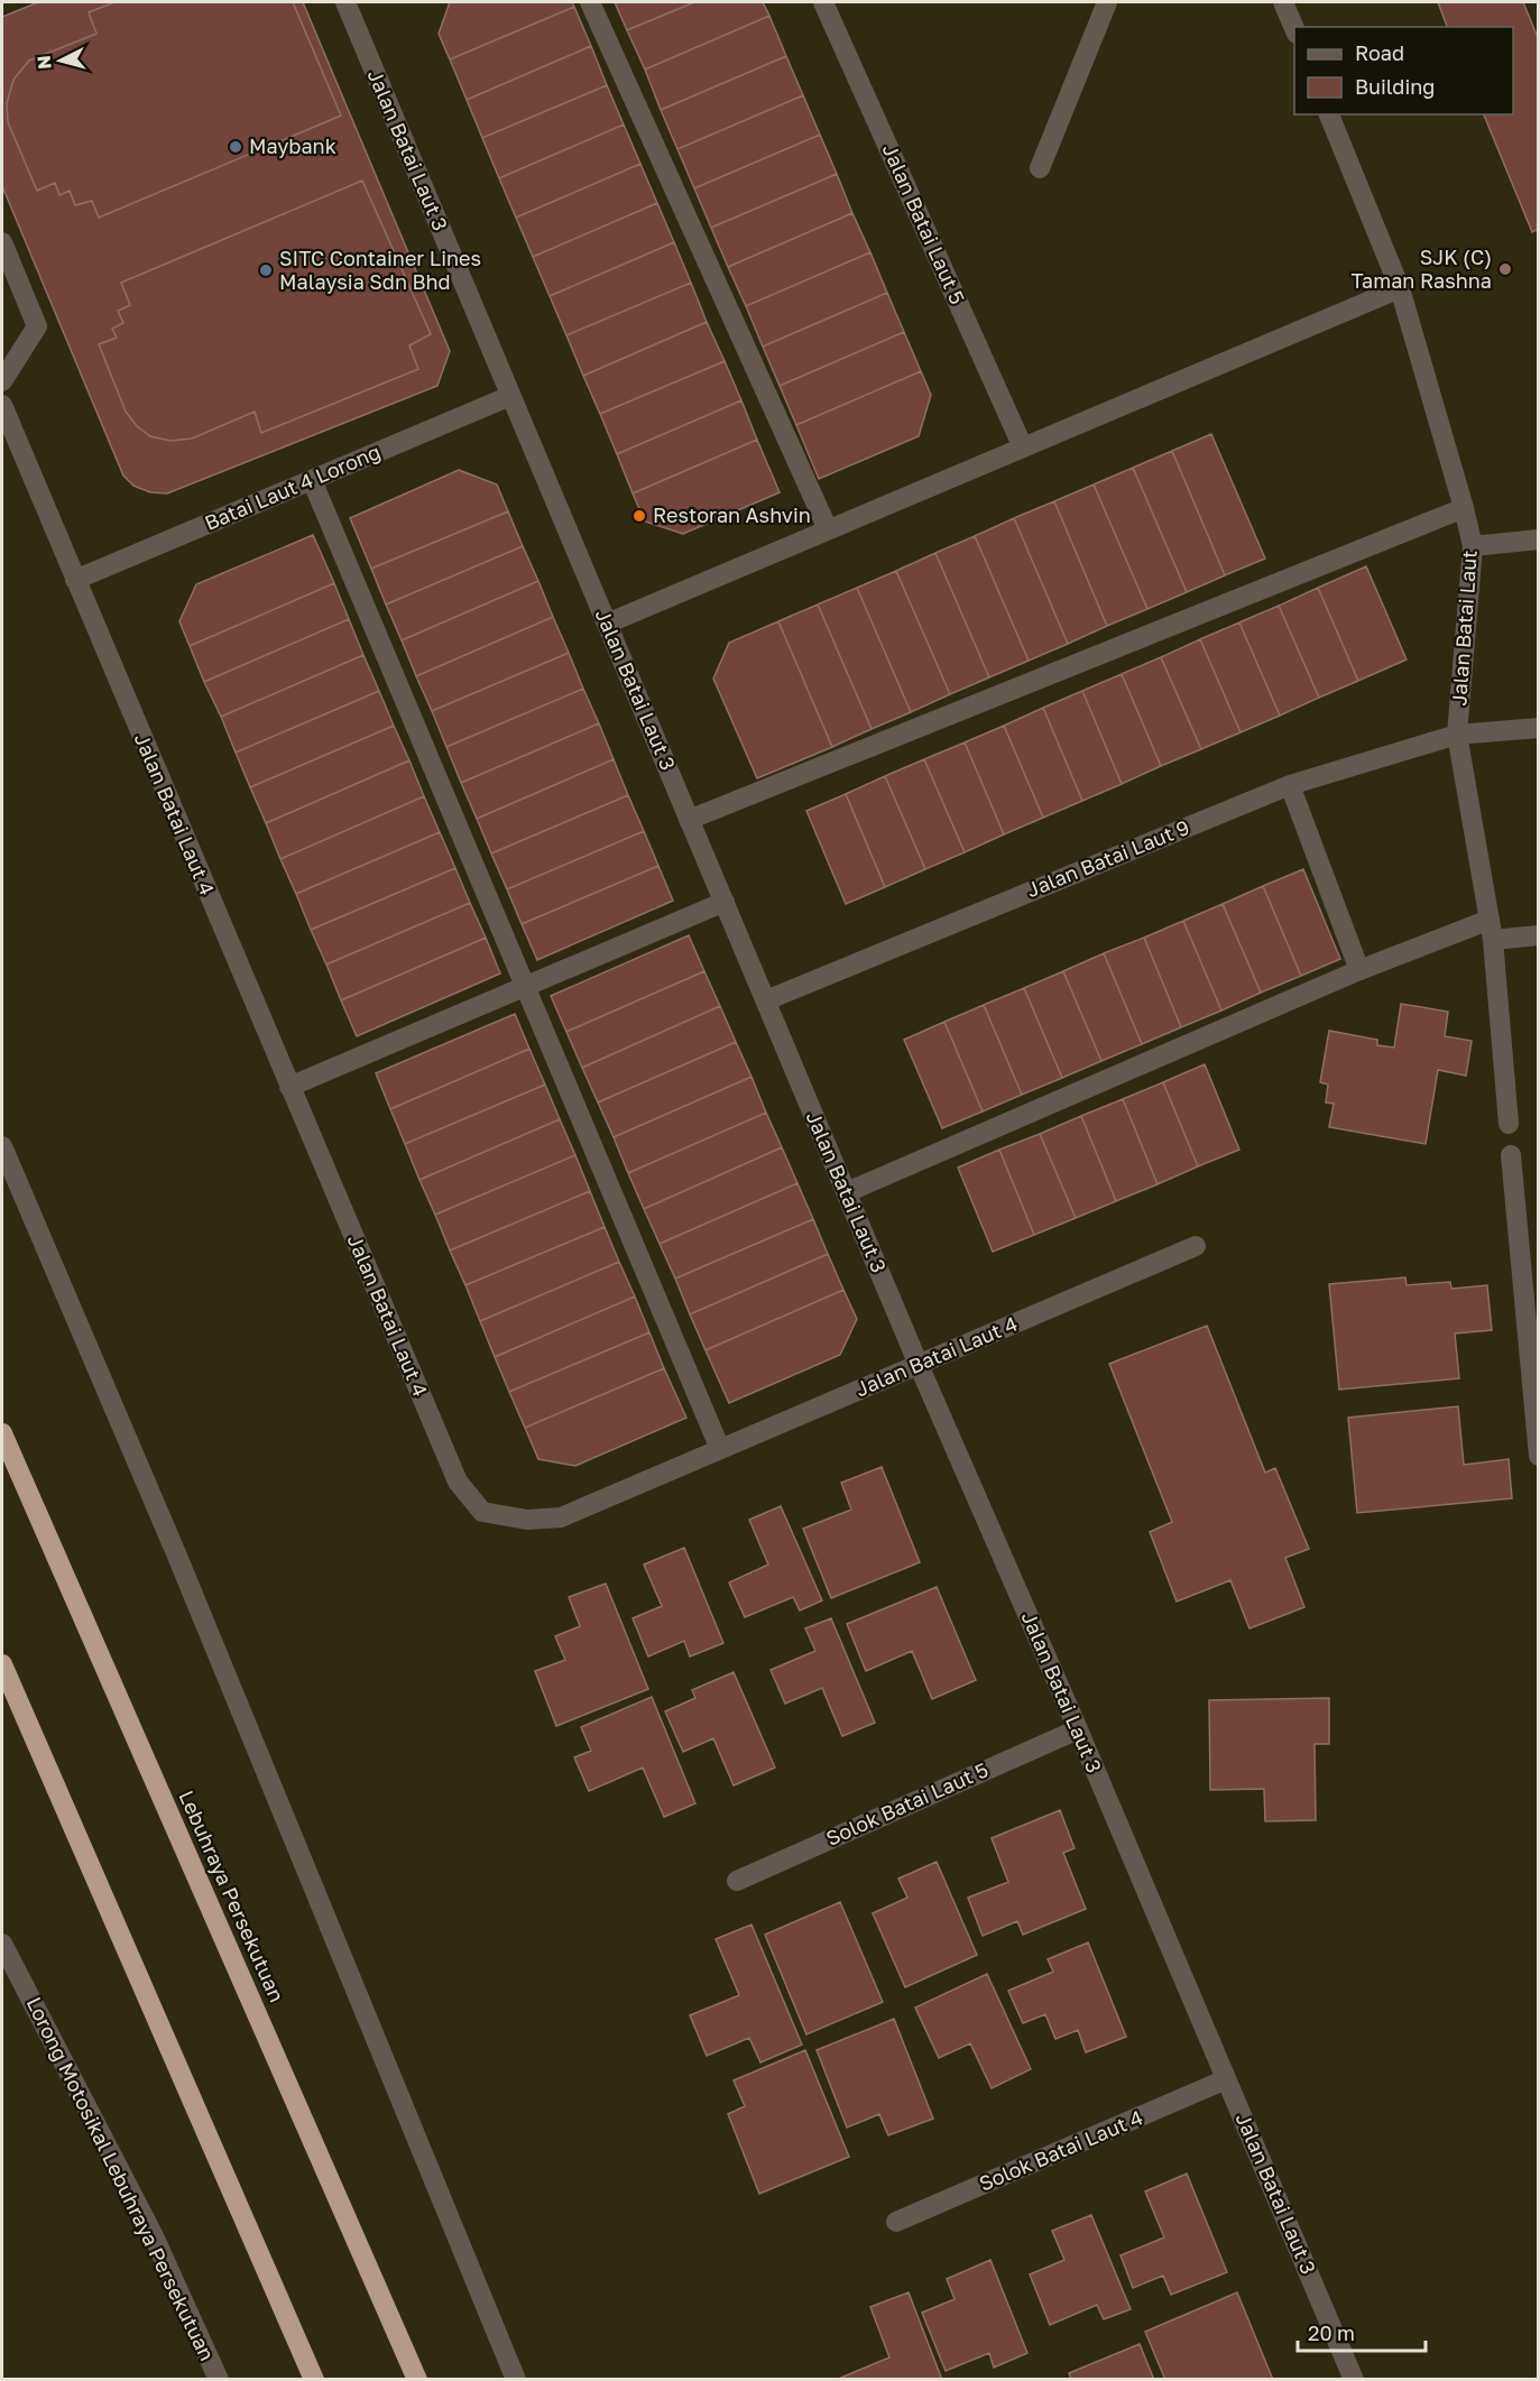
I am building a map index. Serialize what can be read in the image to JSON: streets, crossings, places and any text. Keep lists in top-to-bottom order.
{
  "streets": {
    "highway": ["Lebuhraya Persekutuan"],
    "street": [
      "Jalan Batai Laut 3",
      "Jalan Batai Laut 5",
      "Batai Laut 4 Lorong",
      "Jalan Batai Laut",
      "Jalan Batai Laut 4",
      "Jalan Batai Laut 9",
      "Solok Batai Laut 5",
      "Solok Batai Laut 4",
      "Lorong Motosikal Lebuhraya Persekutuan"
    ]
  },
  "crossings": [
    ["Jalan Batai Laut 3", "Batai Laut 4 Lorong"],
    ["Jalan Batai Laut 3", "Jalan Batai Laut 4"],
    ["Jalan Batai Laut 3", "Jalan Batai Laut 9"],
    ["Jalan Batai Laut 3", "Solok Batai Laut 5"],
    ["Jalan Batai Laut 3", "Solok Batai Laut 4"],
    ["Batai Laut 4 Lorong", "Jalan Batai Laut 4"],
    ["Jalan Batai Laut", "Jalan Batai Laut 9"]
  ],
  "places": [
    "Maybank",
    "SJK (C) Taman Rashna",
    "SITC Container Lines Malaysia Sdn Bhd",
    "Restoran Ashvin"
  ],
  "legend": ["Road", "Building"],
  "scale_bar": "20 m",
  "north": "left"
}
